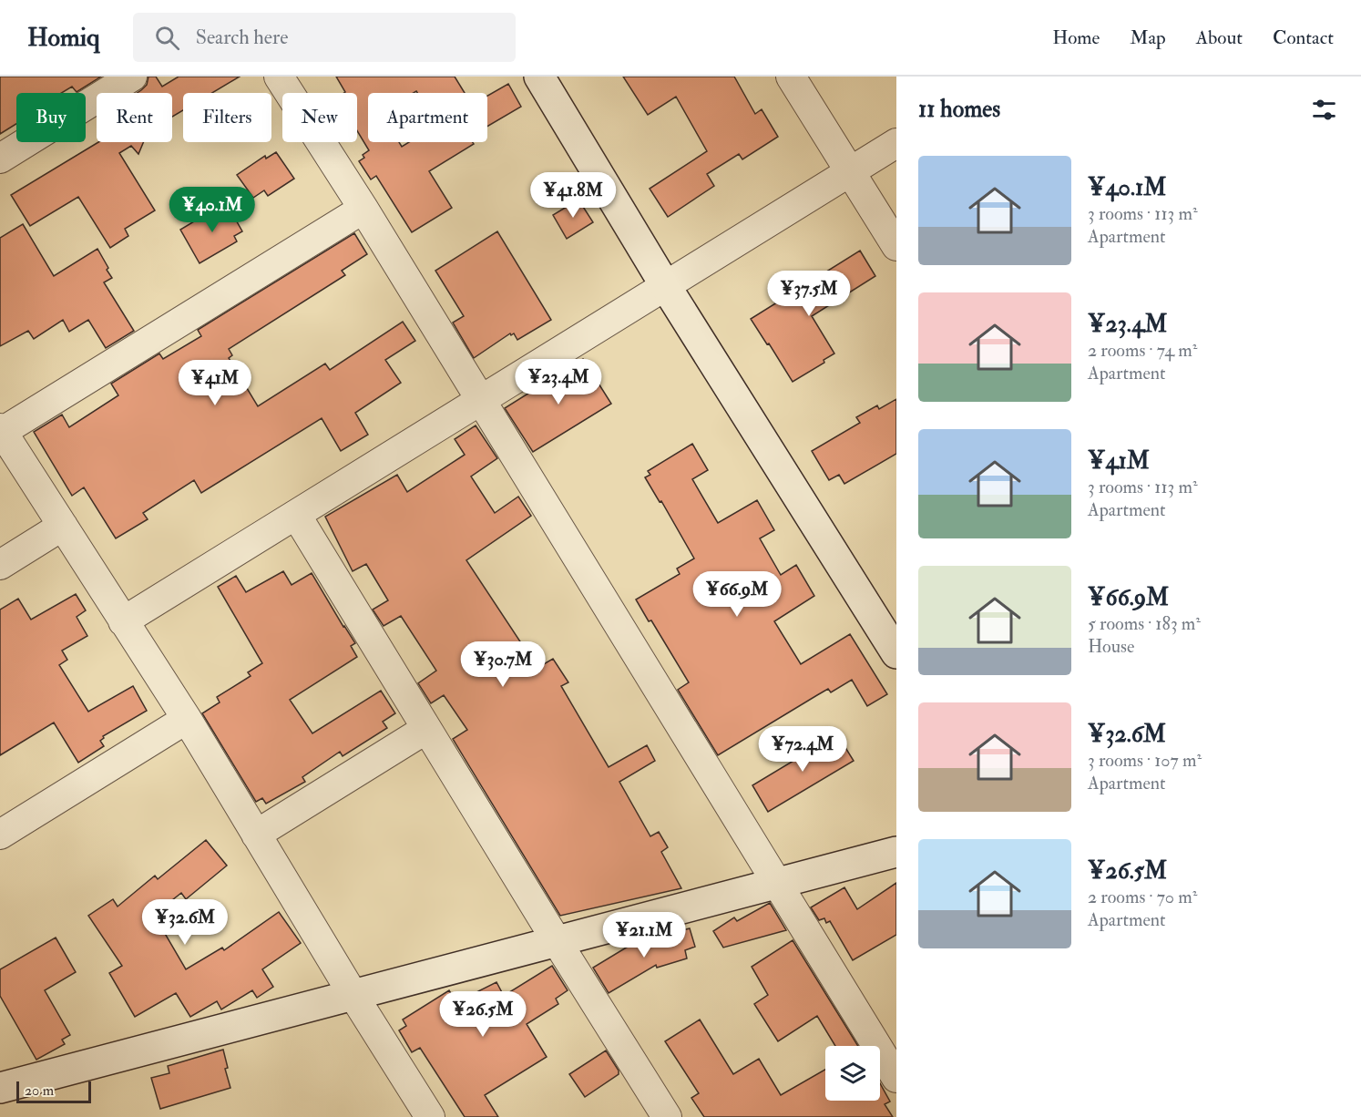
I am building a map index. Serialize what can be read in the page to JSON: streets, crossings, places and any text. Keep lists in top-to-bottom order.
{
  "scale_bar": "20 m",
  "page": {
    "header": "Homiq",
    "search": "Search here",
    "nav": [
      "Home",
      "Map",
      "About",
      "Contact"
    ],
    "heading": "11 homes",
    "chip": [
      "Buy",
      "Rent",
      "Filters",
      "New",
      "Apartment"
    ],
    "list": [
      {
        "name": "¥40.1M",
        "note": "3 rooms · 113 m² · Apartment"
      },
      {
        "name": "¥23.4M",
        "note": "2 rooms · 74 m² · Apartment"
      },
      {
        "name": "¥41M",
        "note": "3 rooms · 113 m² · Apartment"
      },
      {
        "name": "¥66.9M",
        "note": "5 rooms · 183 m² · House"
      },
      {
        "name": "¥32.6M",
        "note": "3 rooms · 107 m² · Apartment"
      },
      {
        "name": "¥26.5M",
        "note": "2 rooms · 70 m² · Apartment"
      }
    ],
    "price": [
      "¥41.8M",
      "¥40.1M",
      "¥37.5M",
      "¥23.4M",
      "¥41M",
      "¥66.9M",
      "¥30.7M",
      "¥72.4M",
      "¥32.6M",
      "¥21.1M",
      "¥26.5M"
    ],
    "scale": "20 m"
  }
}
